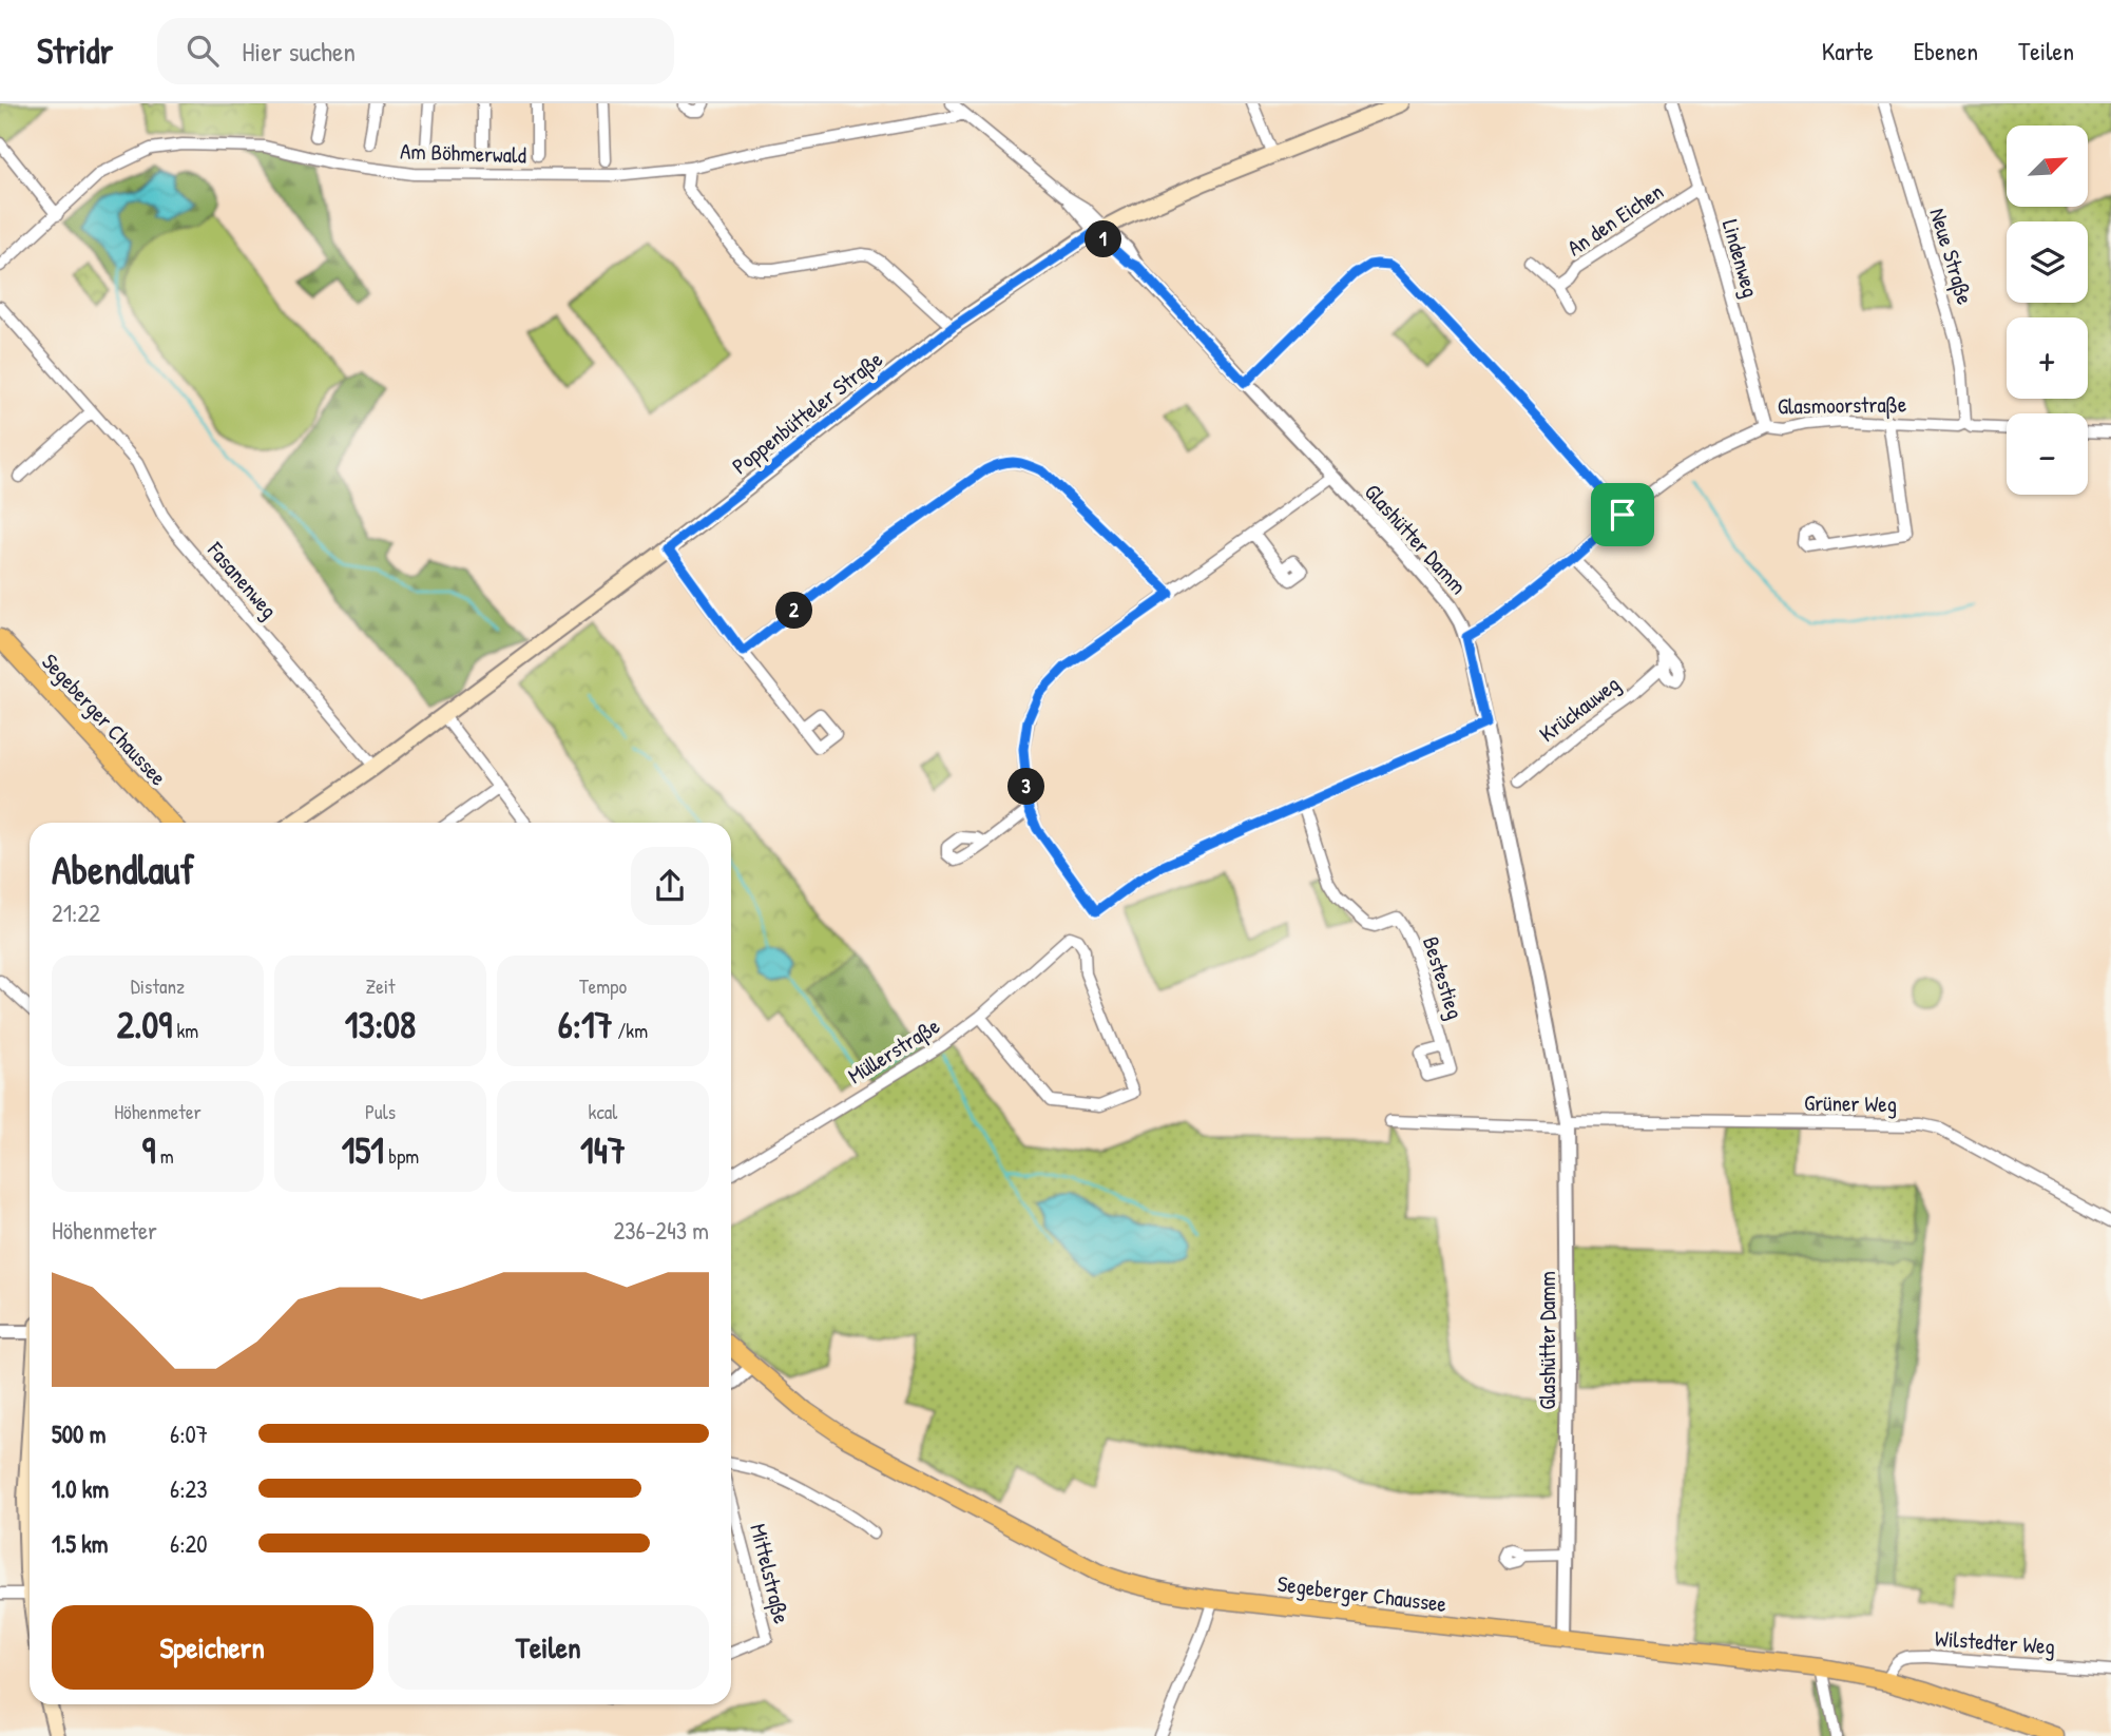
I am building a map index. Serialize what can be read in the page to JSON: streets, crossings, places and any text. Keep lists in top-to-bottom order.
{
  "streets": {
    "main road": ["Poppenbütteler Straße", "Segeberger Chaussee"],
    "street": [
      "Am Böhmerwald",
      "An den Eichen",
      "Neue Straße",
      "Lindenweg",
      "Glasmoorstraße",
      "Glashütter Damm",
      "Fasanenweg",
      "Krückauweg",
      "Bestestieg",
      "Müllerstraße",
      "Grüner Weg",
      "Mittelstraße",
      "Wilstedter Weg"
    ]
  },
  "crossings": [
    ["Am Böhmerwald", "Glashütter Damm"],
    ["An den Eichen", "Lindenweg"],
    ["Neue Straße", "Glasmoorstraße"],
    ["Lindenweg", "Glasmoorstraße"],
    ["Glasmoorstraße", "Glashütter Damm"],
    ["Poppenbütteler Straße", "Glashütter Damm"],
    ["Poppenbütteler Straße", "Fasanenweg"],
    ["Glashütter Damm", "Segeberger Chaussee"],
    ["Glashütter Damm", "Grüner Weg"],
    ["Segeberger Chaussee", "Wilstedter Weg"]
  ],
  "north": "top right",
  "page": {
    "header": "Stridr",
    "search": "Hier suchen",
    "nav": ["Karte", "Ebenen", "Teilen"],
    "map_buttons": ["+", "−"],
    "pins": ["1", "2", "3"],
    "heading": ["Abendlauf", "21:22"],
    "stats": [
      ["Distanz", "2.09 km"],
      ["Zeit", "13:08"],
      ["Tempo", "6:17 /km"],
      ["Höhenmeter", "9 m"],
      ["Puls", "151 bpm"],
      ["kcal", "147"]
    ],
    "chart": ["Höhenmeter", "236–243 m"],
    "list": [
      {
        "name": "500 m",
        "note": "6:07"
      },
      {
        "name": "1.0 km",
        "note": "6:23"
      },
      {
        "name": "1.5 km",
        "note": "6:20"
      }
    ],
    "buttons": ["Speichern", "Teilen"]
  }
}
